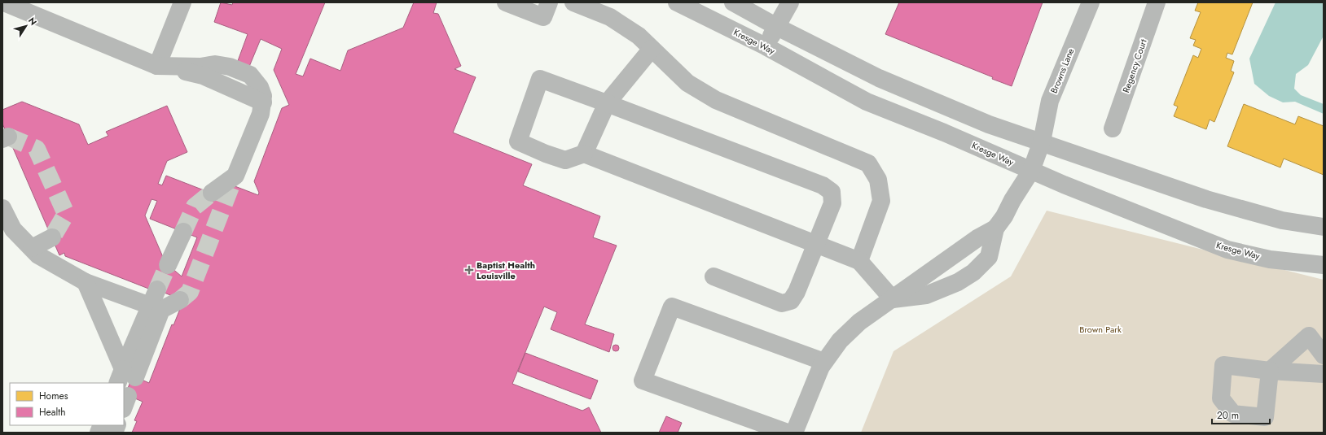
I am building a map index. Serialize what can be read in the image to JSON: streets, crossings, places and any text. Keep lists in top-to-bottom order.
{
  "streets": {
    "street": ["Kresge Way", "Regency Court", "Browns Lane"]
  },
  "crossings": [
    ["Kresge Way", "Browns Lane"]
  ],
  "parks": ["Brown Park"],
  "places": {
    "health": ["Baptist Health Louisville"]
  },
  "legend": ["Homes", "Health"],
  "scale_bar": "20 m",
  "north": "top right"
}
